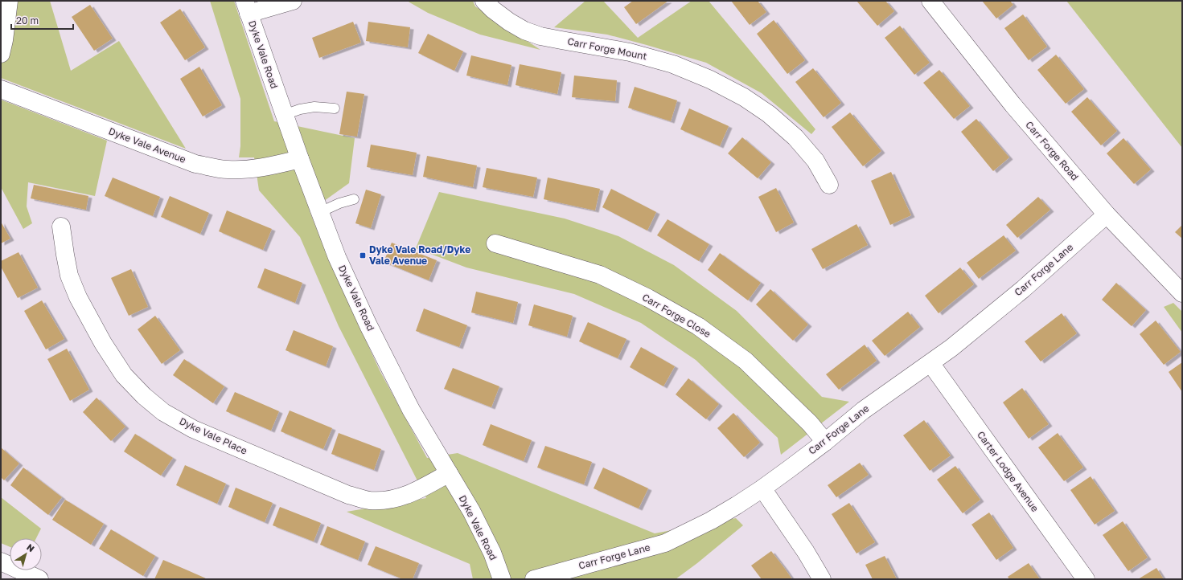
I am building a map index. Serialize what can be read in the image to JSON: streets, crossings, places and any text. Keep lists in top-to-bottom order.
{
  "streets": {
    "street": [
      "Carr Forge Mount",
      "Dyke Vale Road",
      "Dyke Vale Avenue",
      "Carr Forge Road",
      "Carr Forge Lane",
      "Carr Forge Close",
      "Dyke Vale Place",
      "Carter Lodge Avenue"
    ]
  },
  "crossings": [
    ["Dyke Vale Road", "Dyke Vale Avenue"],
    ["Dyke Vale Road", "Dyke Vale Place"],
    ["Carr Forge Road", "Carr Forge Lane"],
    ["Carr Forge Lane", "Carr Forge Close"],
    ["Carr Forge Lane", "Carter Lodge Avenue"]
  ],
  "places": {
    "transit": ["Dyke Vale Road/Dyke Vale Avenue"]
  },
  "scale_bar": "20 m",
  "north": "top right"
}
